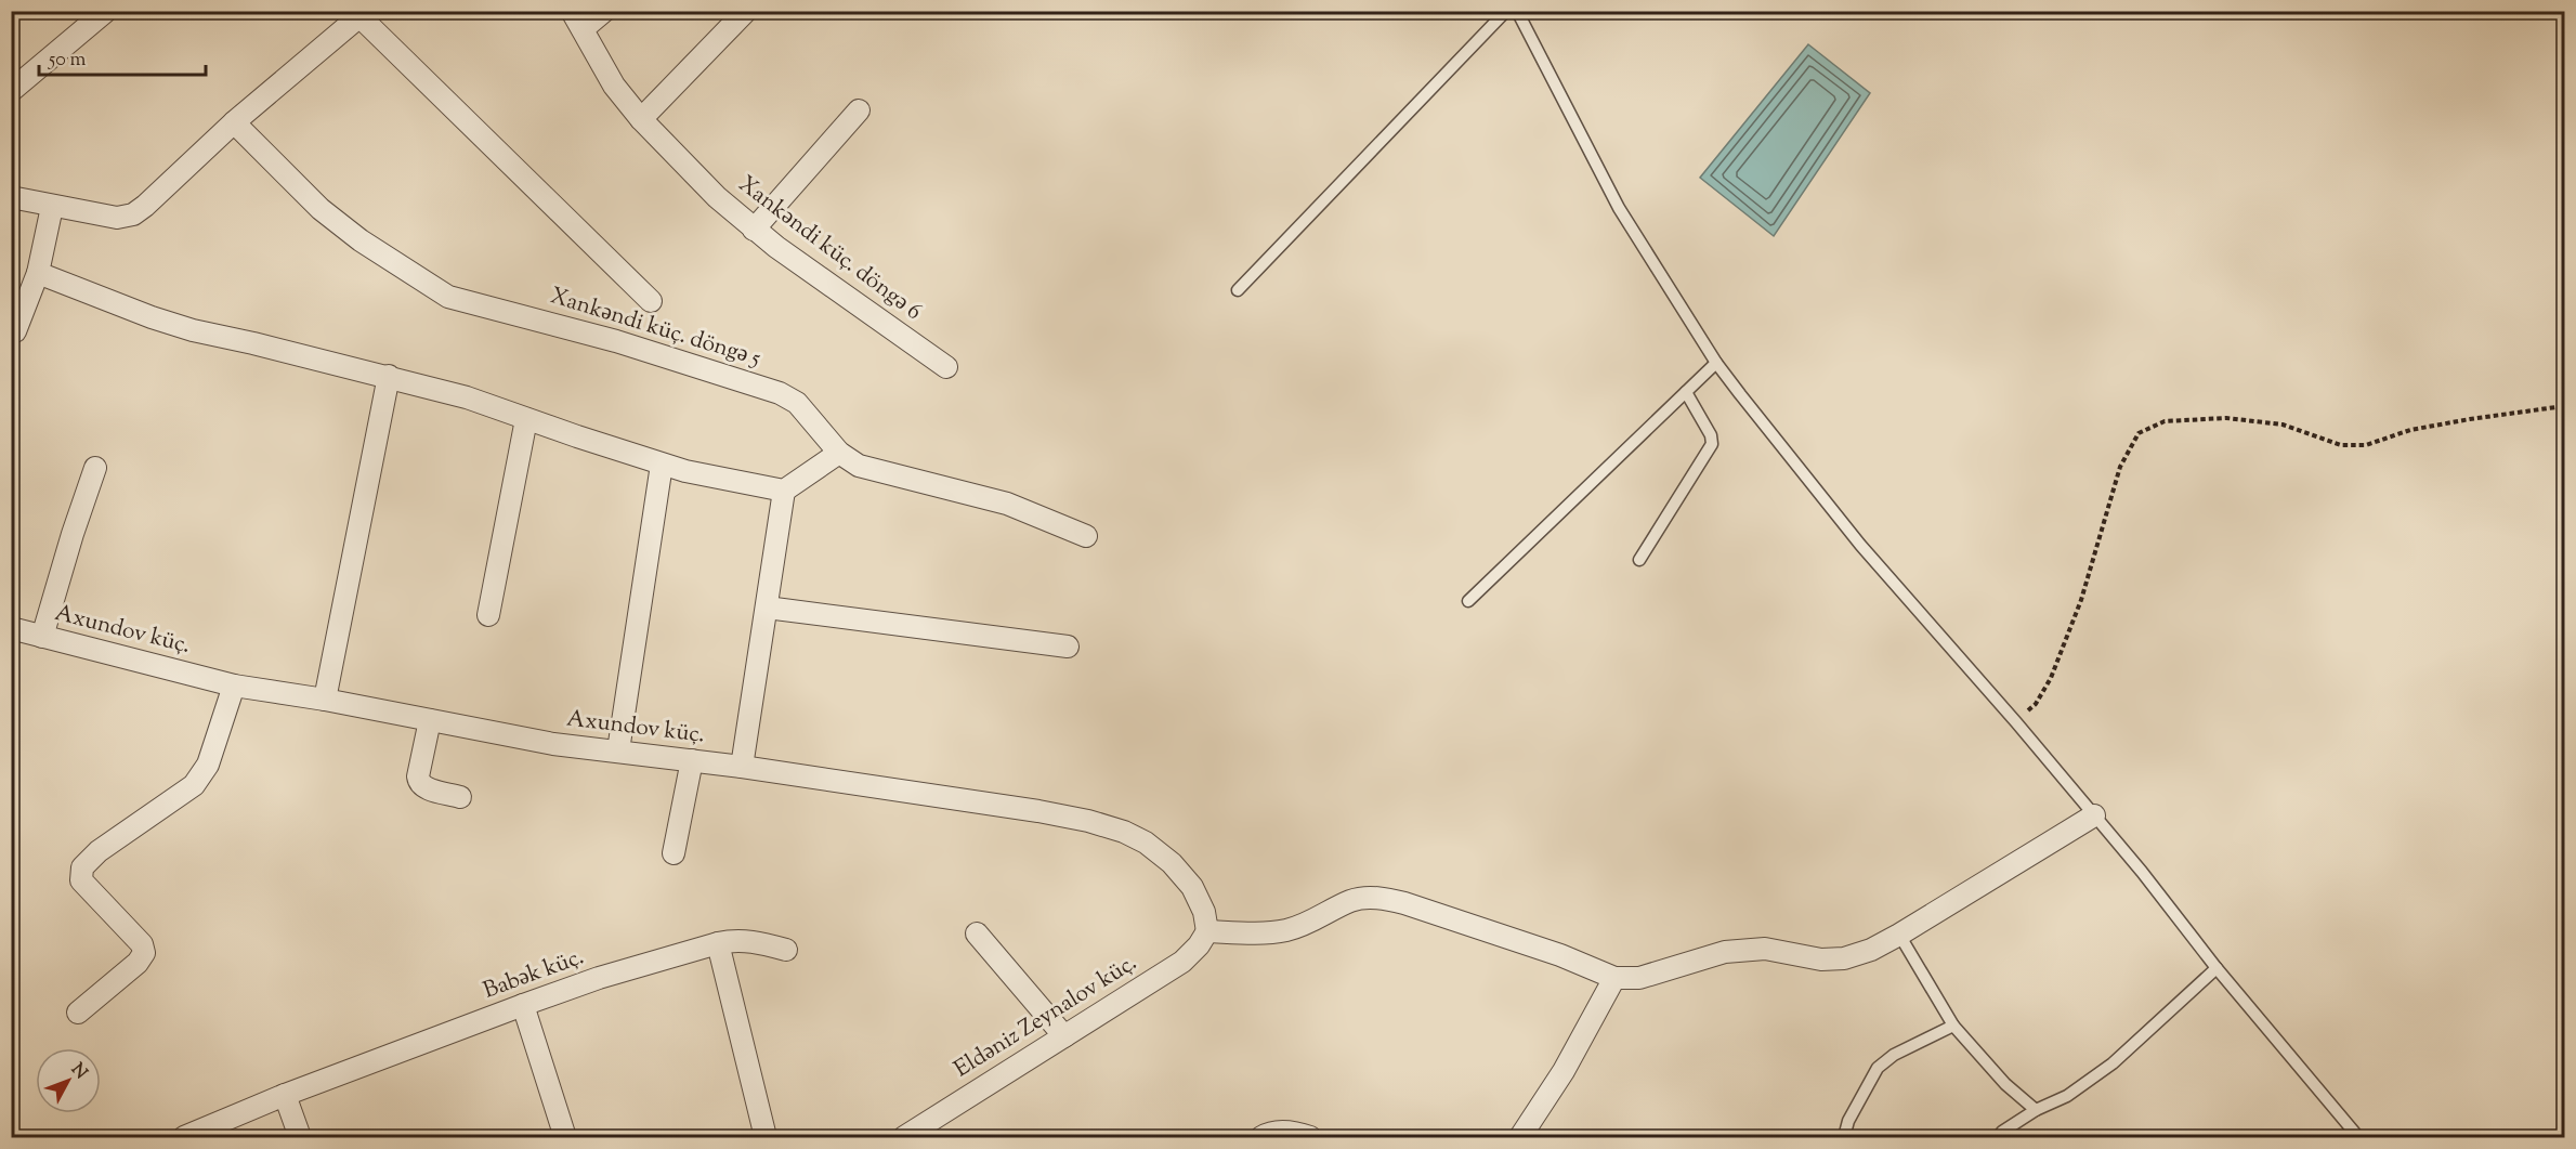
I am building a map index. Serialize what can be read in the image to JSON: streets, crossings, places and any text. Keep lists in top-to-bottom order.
{
  "streets": {
    "street": [
      "Xankəndi küç. döngə 6",
      "Xankəndi küç. döngə 5",
      "Axundov küç.",
      "Babək küç.",
      "Eldəniz Zeynalov küç."
    ]
  },
  "crossings": [
    ["Axundov küç.", "Eldəniz Zeynalov küç."]
  ],
  "scale_bar": "50 m",
  "north": "top right"
}
